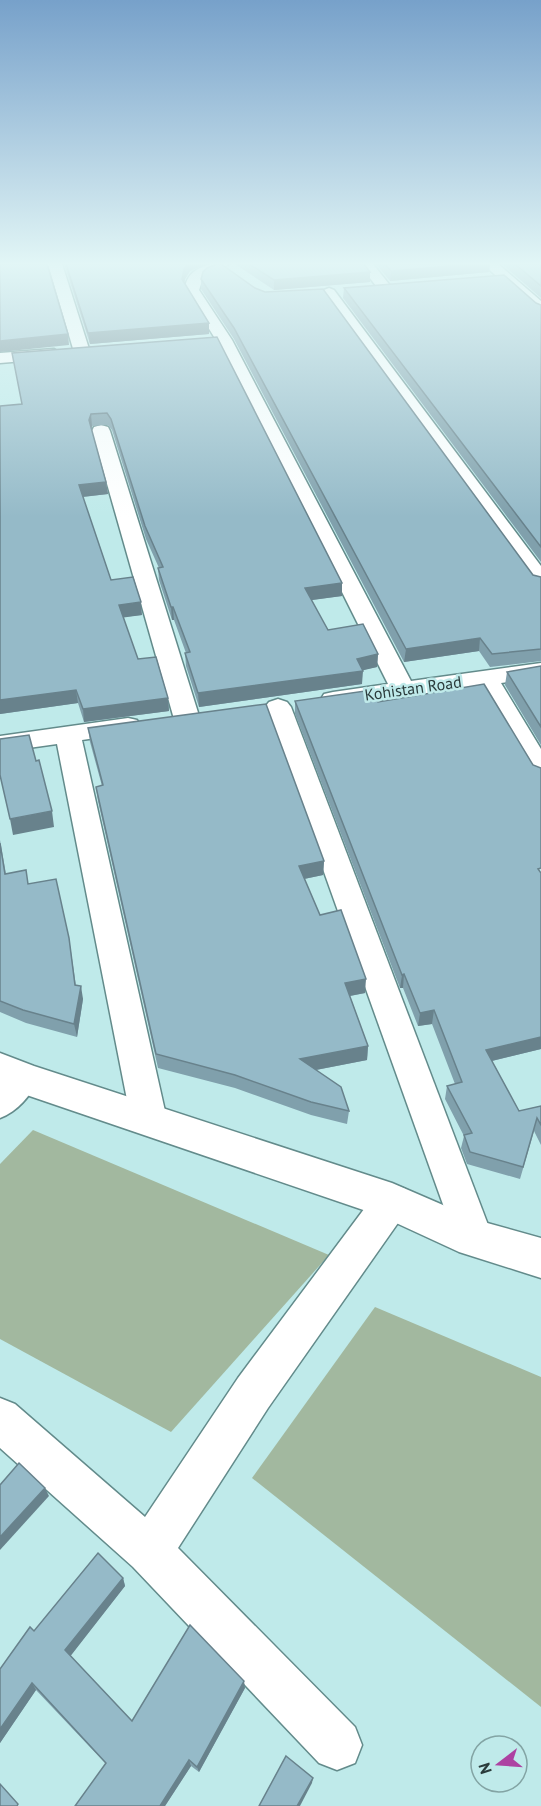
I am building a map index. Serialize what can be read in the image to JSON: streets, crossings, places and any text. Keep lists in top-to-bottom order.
{
  "streets": {
    "street": ["Kohistan Road"]
  },
  "north": "left"
}
